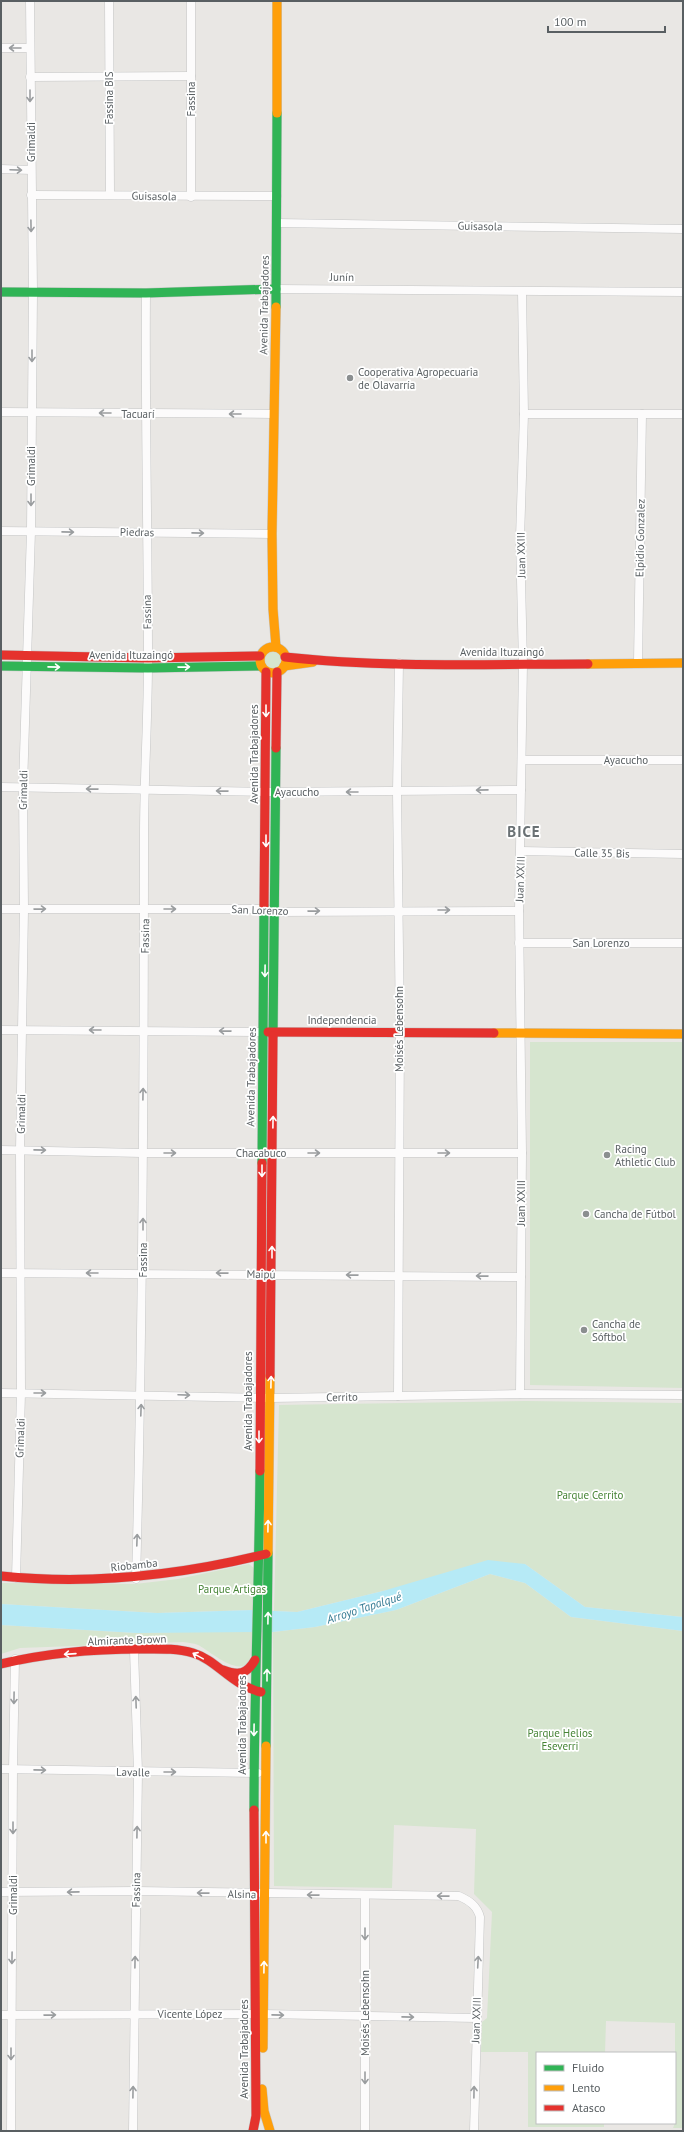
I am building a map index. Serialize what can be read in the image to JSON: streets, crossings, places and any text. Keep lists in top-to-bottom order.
{
  "streets": {
    "main road": [
      "Junín",
      "Avenida Trabajadores",
      "Avenida Ituzaingó",
      "Independencia",
      "Riobamba",
      "Almirante Brown"
    ],
    "street": [
      "Fassina BIS",
      "Fassina",
      "Grimaldi",
      "Guisasola",
      "Tacuarí",
      "Piedras",
      "Elpidio Gonzalez",
      "Juan XXIII",
      "Ayacucho",
      "Calle 35 Bis",
      "San Lorenzo",
      "Moisés Lebensohn",
      "Chacabuco",
      "Maipú",
      "Cerrito",
      "Lavalle",
      "Alsina",
      "Vicente López"
    ]
  },
  "crossings": [
    ["Fassina BIS", "Guisasola"],
    ["Fassina", "Guisasola"],
    ["Fassina", "Junín"],
    ["Fassina", "Tacuarí"],
    ["Fassina", "Piedras"],
    ["Fassina", "Avenida Ituzaingó"],
    ["Fassina", "Ayacucho"],
    ["Fassina", "San Lorenzo"],
    ["Fassina", "Independencia"],
    ["Fassina", "Chacabuco"],
    ["Fassina", "Maipú"],
    ["Fassina", "Cerrito"],
    ["Fassina", "Riobamba"],
    ["Fassina", "Almirante Brown"],
    ["Fassina", "Lavalle"],
    ["Fassina", "Alsina"],
    ["Fassina", "Vicente López"],
    ["Grimaldi", "Guisasola"],
    ["Grimaldi", "Junín"],
    ["Grimaldi", "Tacuarí"],
    ["Grimaldi", "Piedras"],
    ["Grimaldi", "Avenida Ituzaingó"],
    ["Grimaldi", "Ayacucho"],
    ["Grimaldi", "San Lorenzo"],
    ["Grimaldi", "Independencia"],
    ["Grimaldi", "Chacabuco"],
    ["Grimaldi", "Maipú"],
    ["Grimaldi", "Cerrito"],
    ["Grimaldi", "Riobamba"],
    ["Grimaldi", "Almirante Brown"],
    ["Grimaldi", "Lavalle"],
    ["Grimaldi", "Alsina"],
    ["Grimaldi", "Vicente López"],
    ["Guisasola", "Avenida Trabajadores"],
    ["Junín", "Avenida Trabajadores"],
    ["Junín", "Juan XXIII"],
    ["Avenida Trabajadores", "Tacuarí"],
    ["Avenida Trabajadores", "Piedras"],
    ["Avenida Trabajadores", "Avenida Ituzaingó"],
    ["Avenida Trabajadores", "Ayacucho"],
    ["Avenida Trabajadores", "San Lorenzo"],
    ["Avenida Trabajadores", "Independencia"],
    ["Avenida Trabajadores", "Chacabuco"],
    ["Avenida Trabajadores", "Maipú"],
    ["Avenida Trabajadores", "Cerrito"],
    ["Avenida Trabajadores", "Riobamba"],
    ["Avenida Trabajadores", "Almirante Brown"],
    ["Avenida Trabajadores", "Lavalle"],
    ["Avenida Trabajadores", "Alsina"],
    ["Avenida Trabajadores", "Vicente López"],
    ["Elpidio Gonzalez", "Avenida Ituzaingó"],
    ["Juan XXIII", "Avenida Ituzaingó"],
    ["Juan XXIII", "Ayacucho"],
    ["Juan XXIII", "Calle 35 Bis"],
    ["Juan XXIII", "San Lorenzo"],
    ["Juan XXIII", "Independencia"],
    ["Juan XXIII", "Chacabuco"],
    ["Juan XXIII", "Maipú"],
    ["Juan XXIII", "Cerrito"],
    ["Juan XXIII", "Alsina"],
    ["Juan XXIII", "Vicente López"],
    ["Avenida Ituzaingó", "Moisés Lebensohn"],
    ["Ayacucho", "Moisés Lebensohn"],
    ["San Lorenzo", "Moisés Lebensohn"],
    ["Independencia", "Moisés Lebensohn"],
    ["Moisés Lebensohn", "Chacabuco"],
    ["Moisés Lebensohn", "Maipú"],
    ["Moisés Lebensohn", "Cerrito"],
    ["Moisés Lebensohn", "Alsina"],
    ["Moisés Lebensohn", "Vicente López"]
  ],
  "one_way": [
    "Fassina",
    "Grimaldi",
    "Tacuarí",
    "Piedras",
    "Ayacucho",
    "San Lorenzo",
    "Independencia",
    "Chacabuco",
    "Maipú",
    "Almirante Brown",
    "Lavalle",
    "Alsina",
    "Vicente López"
  ],
  "districts": ["BICE"],
  "water": ["Arroyo Tapalqué"],
  "parks": ["Parque Cerrito", "Parque Artigas", "Parque Helios Eseverri"],
  "places": [
    "Cooperativa Agropecuaria de Olavarría",
    "Racing Athletic Club",
    "Cancha de Fútbol",
    "Cancha de Sóftbol"
  ],
  "legend": ["Fluido", "Lento", "Atasco"],
  "scale_bar": "100 m"
}
